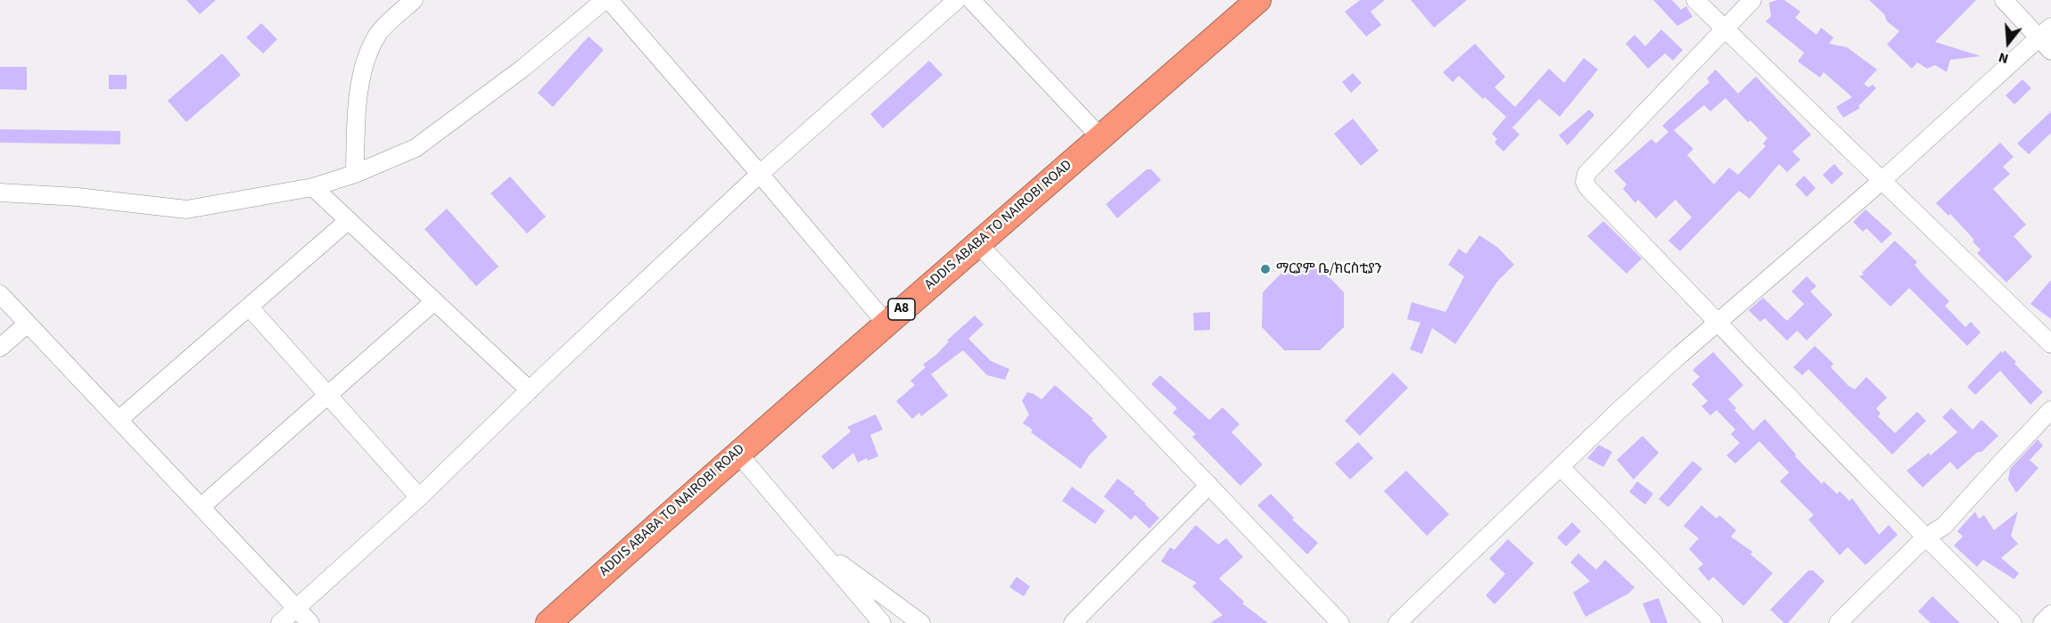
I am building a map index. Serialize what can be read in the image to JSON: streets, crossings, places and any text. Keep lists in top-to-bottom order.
{
  "streets": {
    "highway": ["ADDIS ABABA TO NAIROBI ROAD", "A8"]
  },
  "places": ["ማርያም ቤ/ክርስቲያን"],
  "north": "bottom"
}
